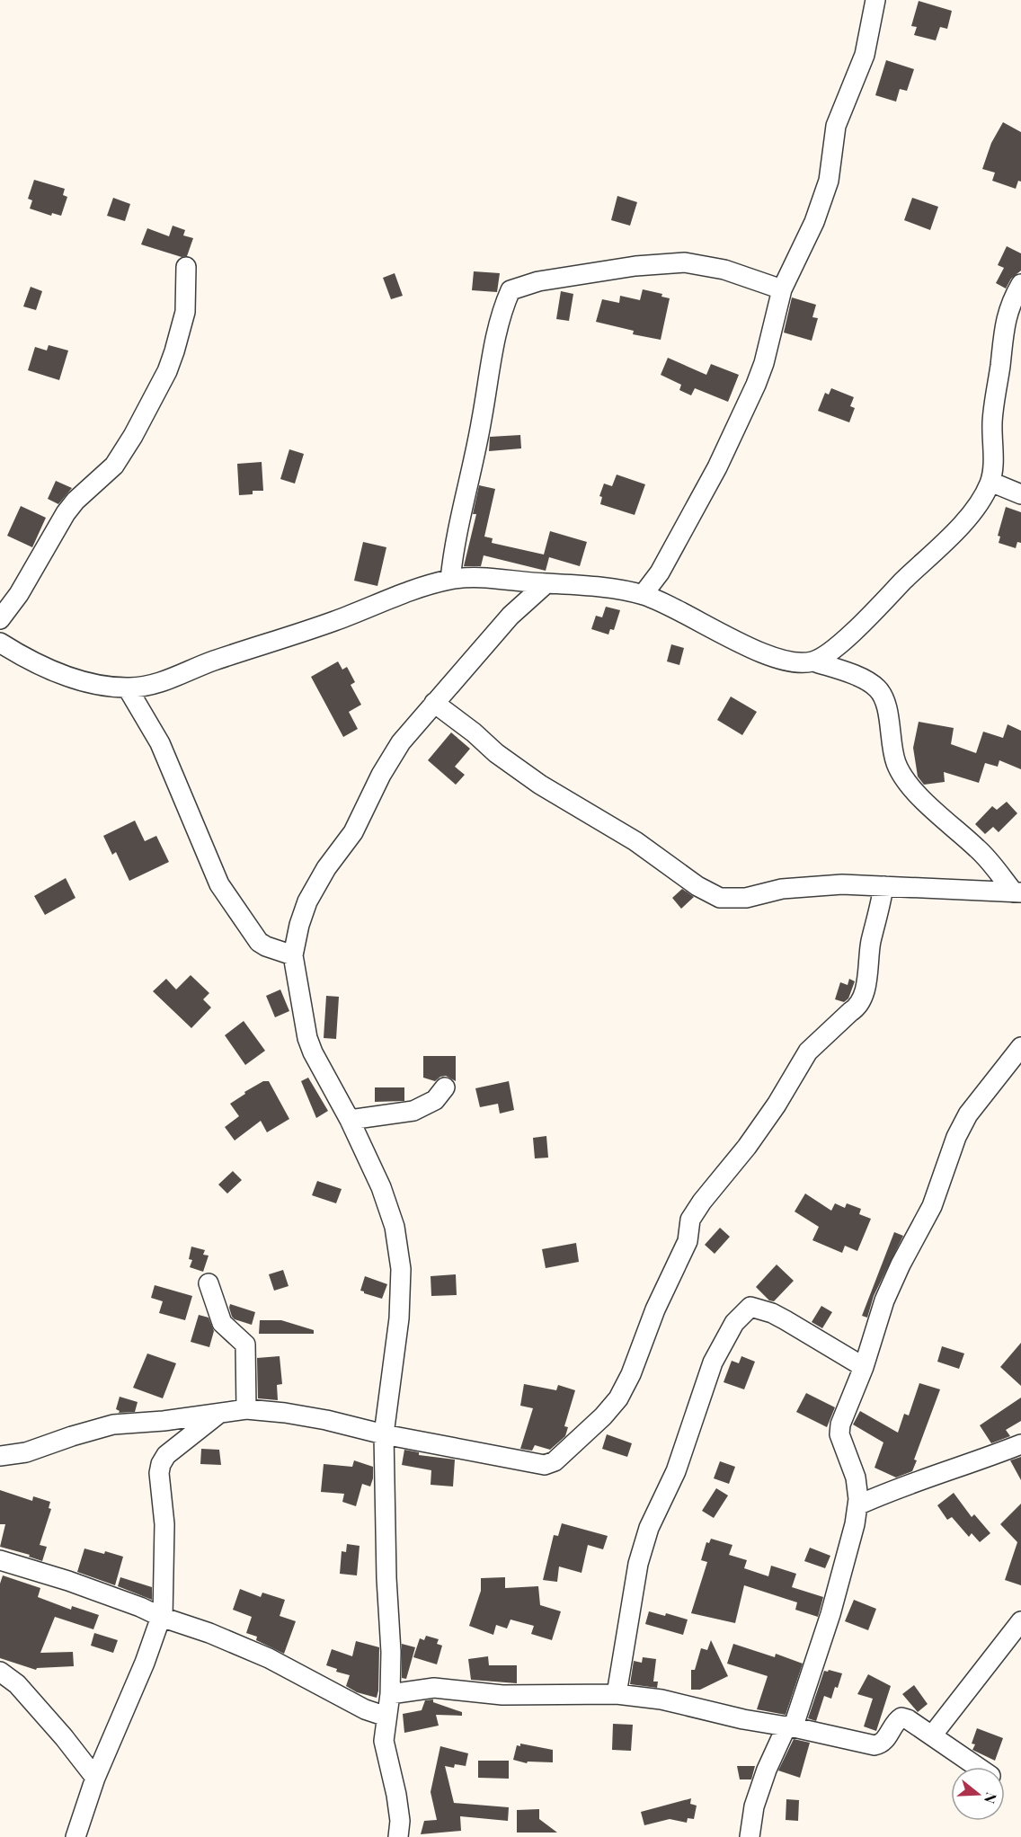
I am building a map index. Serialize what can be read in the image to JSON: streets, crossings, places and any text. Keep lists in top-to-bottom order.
{
  "north": "right"
}
